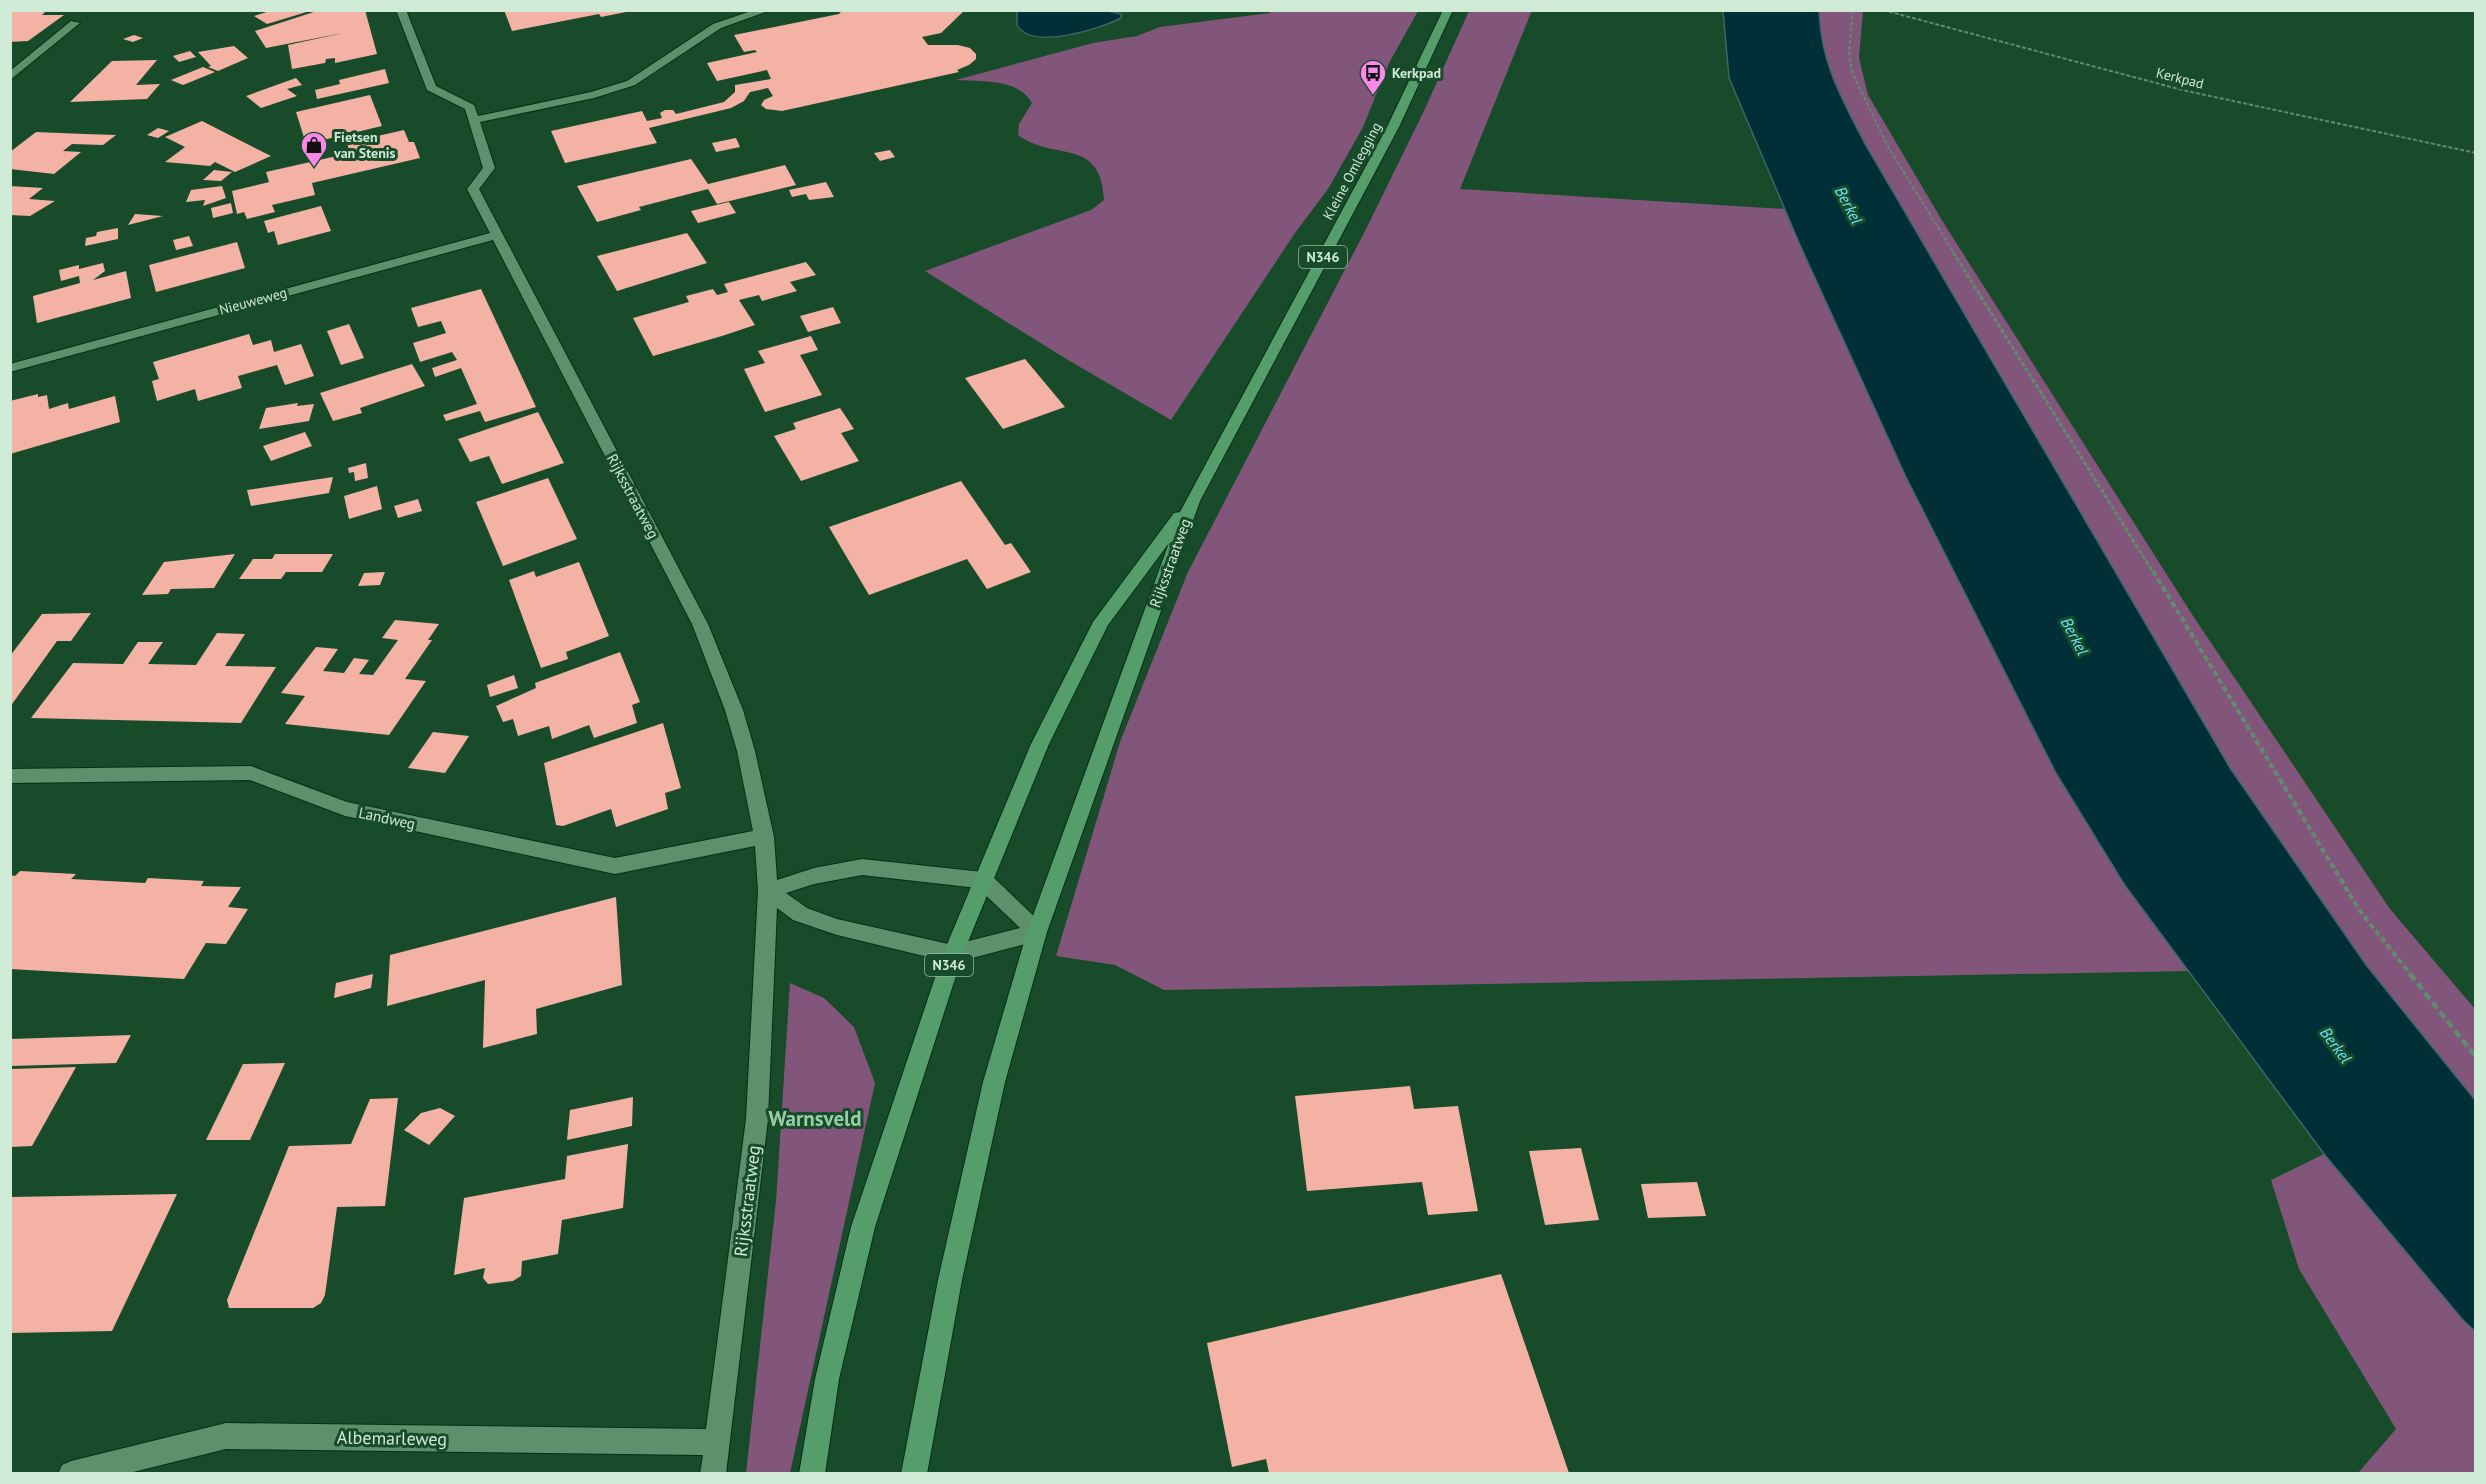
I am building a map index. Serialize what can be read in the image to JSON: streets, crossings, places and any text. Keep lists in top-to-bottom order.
{
  "streets": {
    "main road": ["Kleine Omlegging", "N346", "Rijksstraatweg"],
    "street": ["Nieuweweg", "Landweg", "Albemarleweg"],
    "path": ["Kerkpad"]
  },
  "crossings": [
    ["Kleine Omlegging", "Rijksstraatweg"],
    ["Nieuweweg", "Rijksstraatweg"],
    ["Rijksstraatweg", "Landweg"],
    ["Rijksstraatweg", "Albemarleweg"]
  ],
  "districts": ["Warnsveld"],
  "water": ["Berkel"],
  "places": {
    "bus stop": ["Kerkpad"],
    "shop": ["Fietsen van Stenis"]
  }
}
